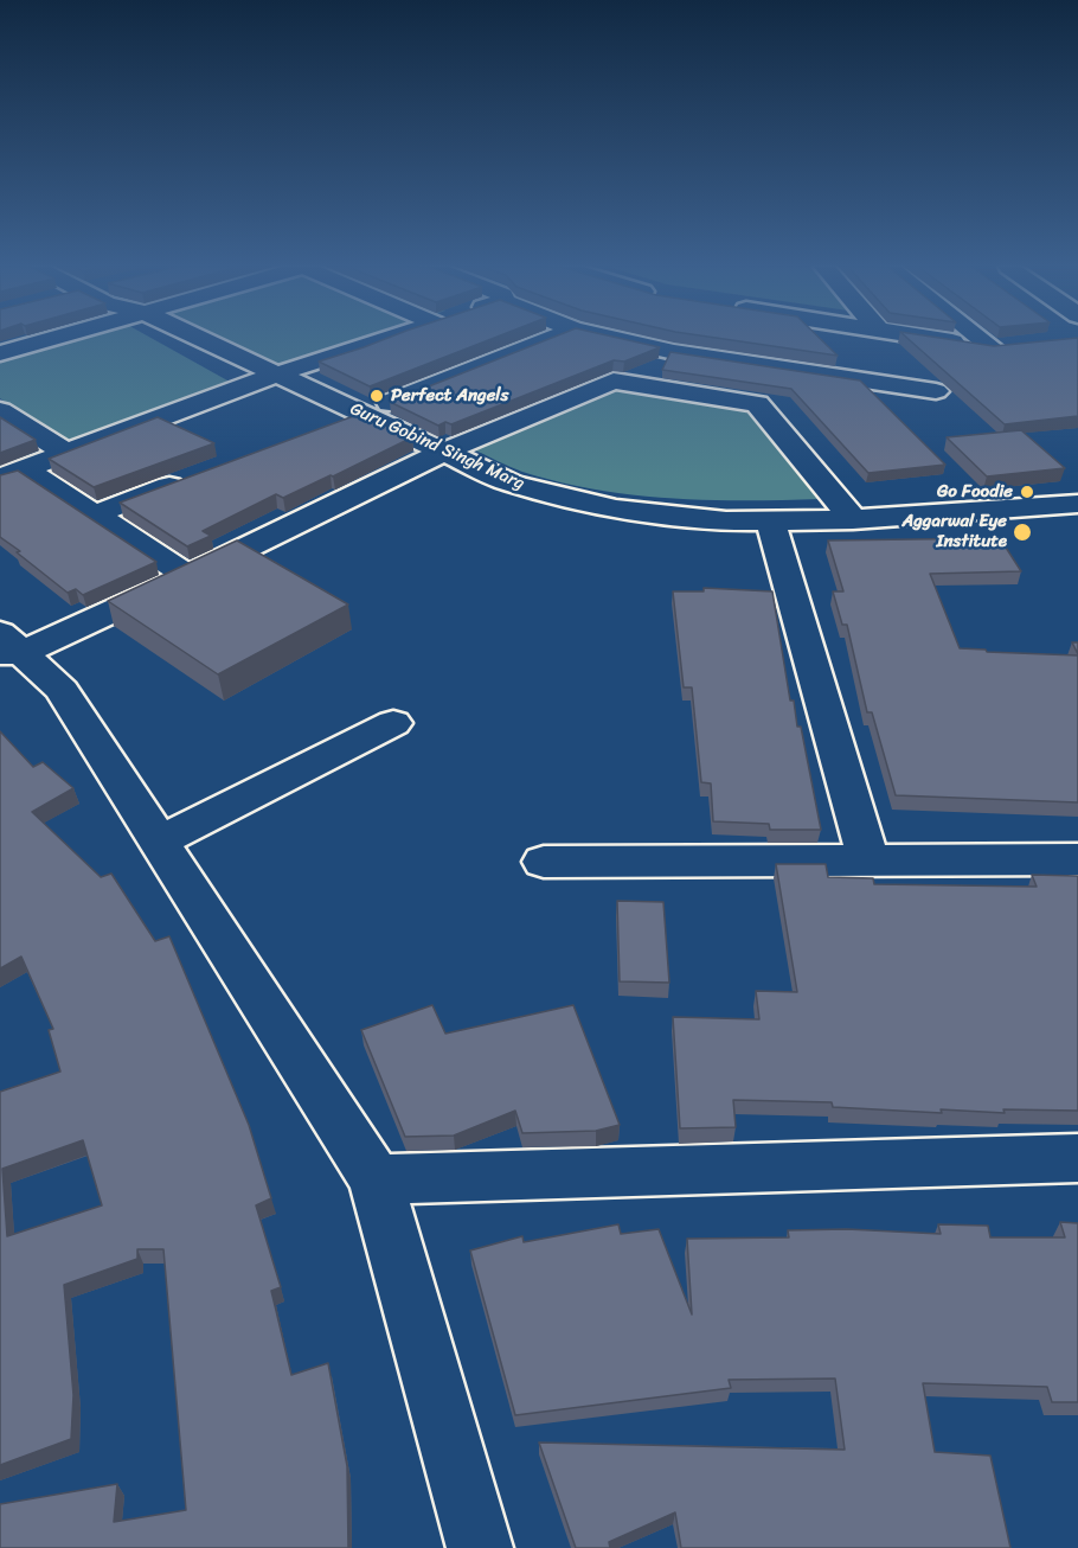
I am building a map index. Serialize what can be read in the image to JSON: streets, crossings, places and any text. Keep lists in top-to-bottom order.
{
  "streets": {
    "street": ["Guru Gobind Singh Marg"]
  },
  "places": ["Perfect Angels", "Go Foodie", "Aggarwal Eye Institute"]
}
